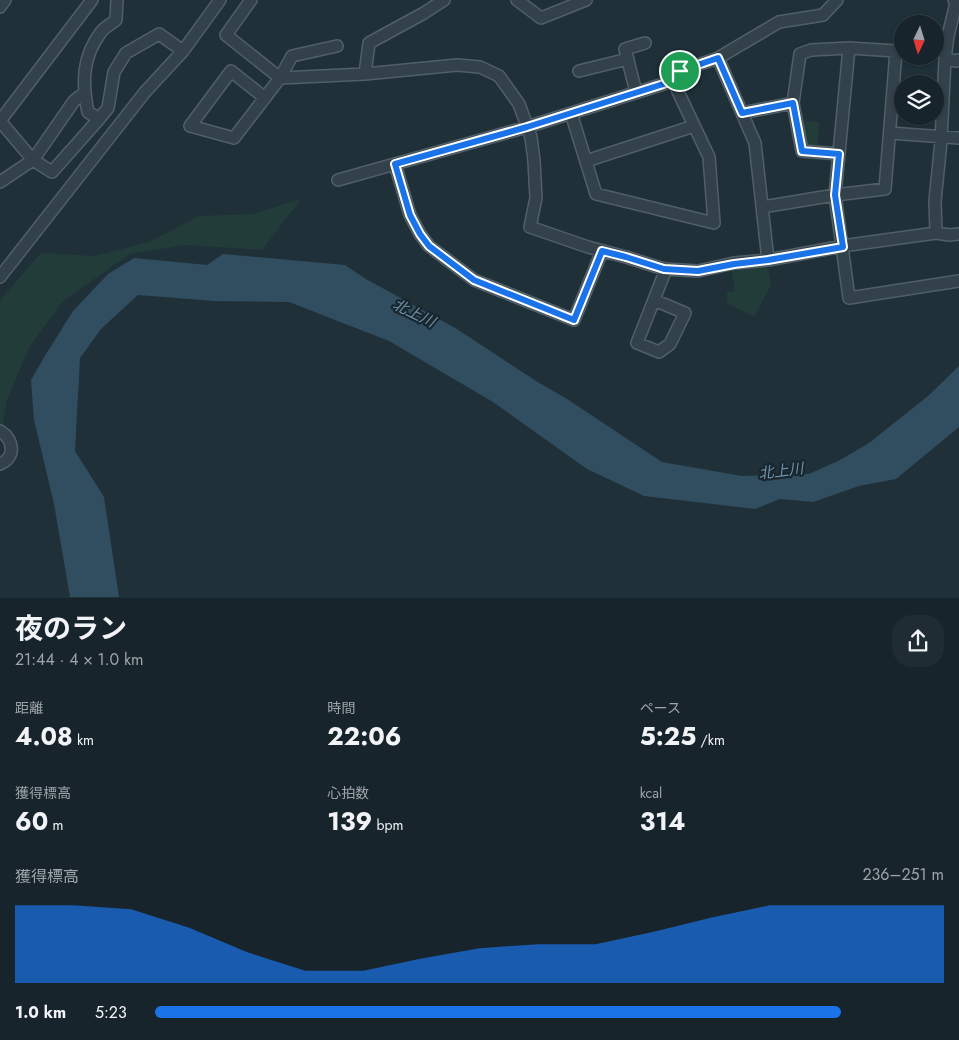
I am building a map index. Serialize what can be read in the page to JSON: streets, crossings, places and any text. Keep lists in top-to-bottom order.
{
  "water": ["北上川"],
  "north": "bottom",
  "page": {
    "heading": ["夜のラン", "21:44 · 4 × 1.0 km"],
    "stats": [
      ["距離", "4.08 km"],
      ["時間", "22:06"],
      ["ペース", "5:25 /km"],
      ["獲得標高", "60 m"],
      ["心拍数", "139 bpm"],
      ["kcal", "314"]
    ],
    "chart": ["獲得標高", "236–251 m"],
    "list": [
      {
        "name": "1.0 km",
        "note": "5:23"
      }
    ]
  }
}
